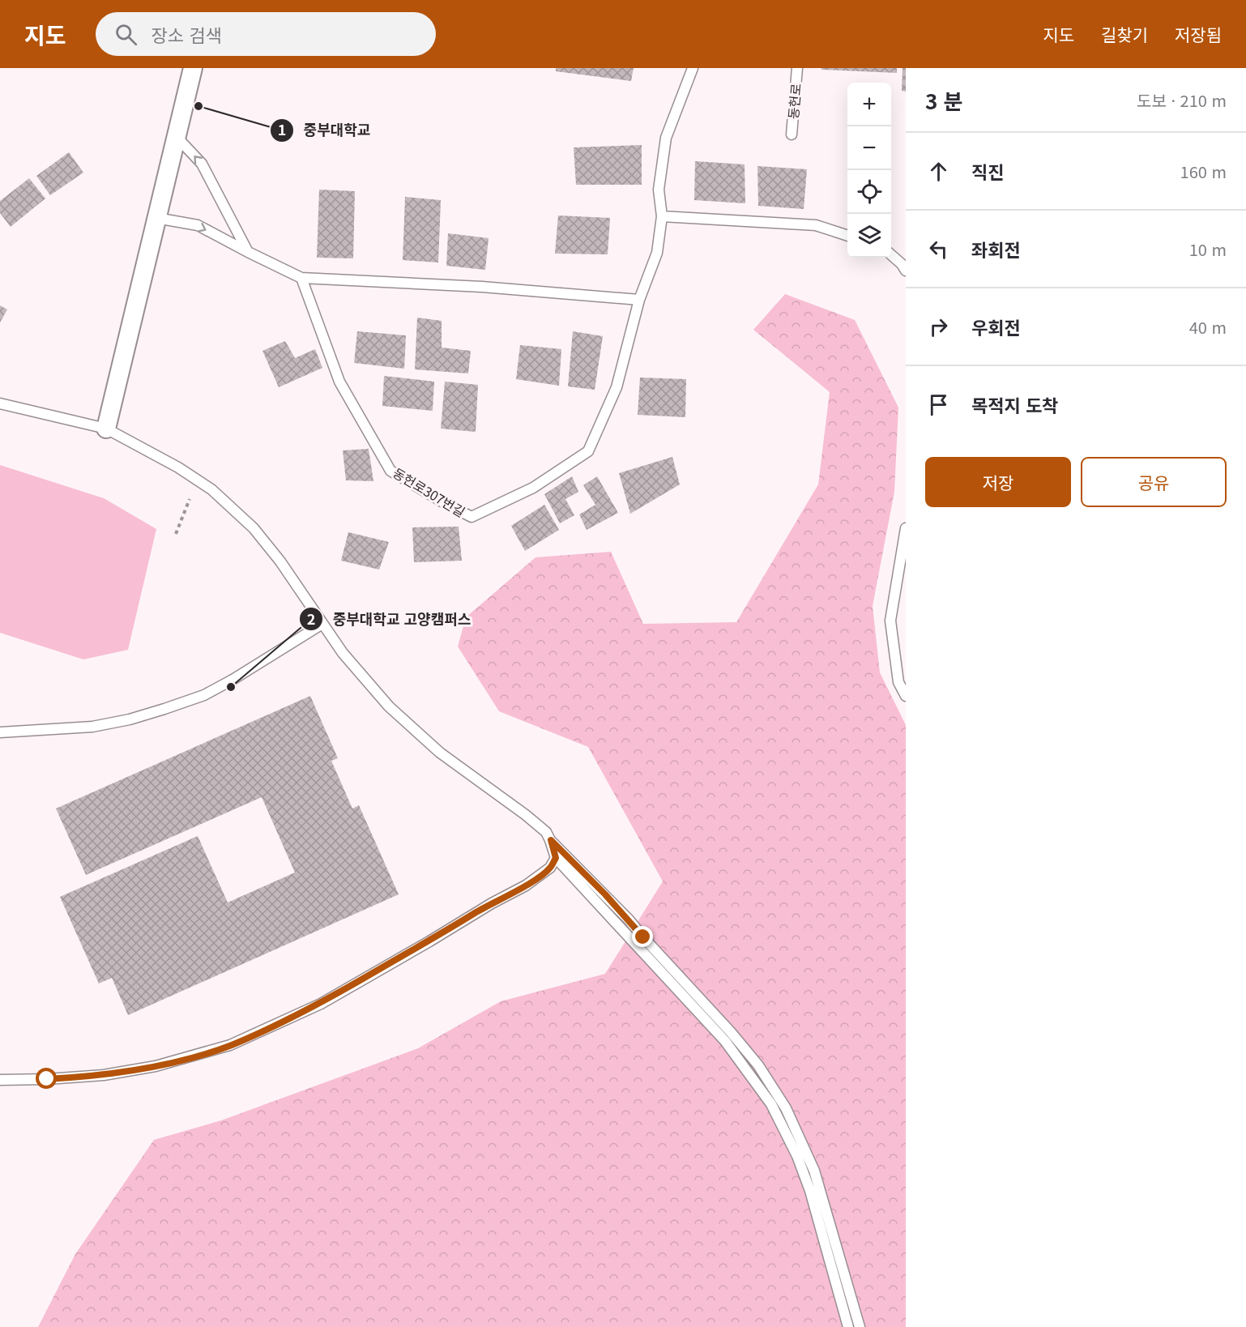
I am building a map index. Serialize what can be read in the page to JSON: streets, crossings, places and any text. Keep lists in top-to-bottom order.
{
  "streets": {
    "lane": ["동헌로", "동헌로307번길"]
  },
  "places": ["중부대학교", "중부대학교 고양캠퍼스"],
  "page": {
    "header": "지도",
    "search": "장소 검색",
    "nav": ["지도", "길찾기", "저장됨"],
    "heading": ["3 분", "도보 · 210 m"],
    "map_buttons": ["+", "−"],
    "list": [
      ["직진", "160 m"],
      ["좌회전", "10 m"],
      ["우회전", "40 m"],
      "목적지 도착"
    ],
    "buttons": ["저장", "공유"]
  }
}
